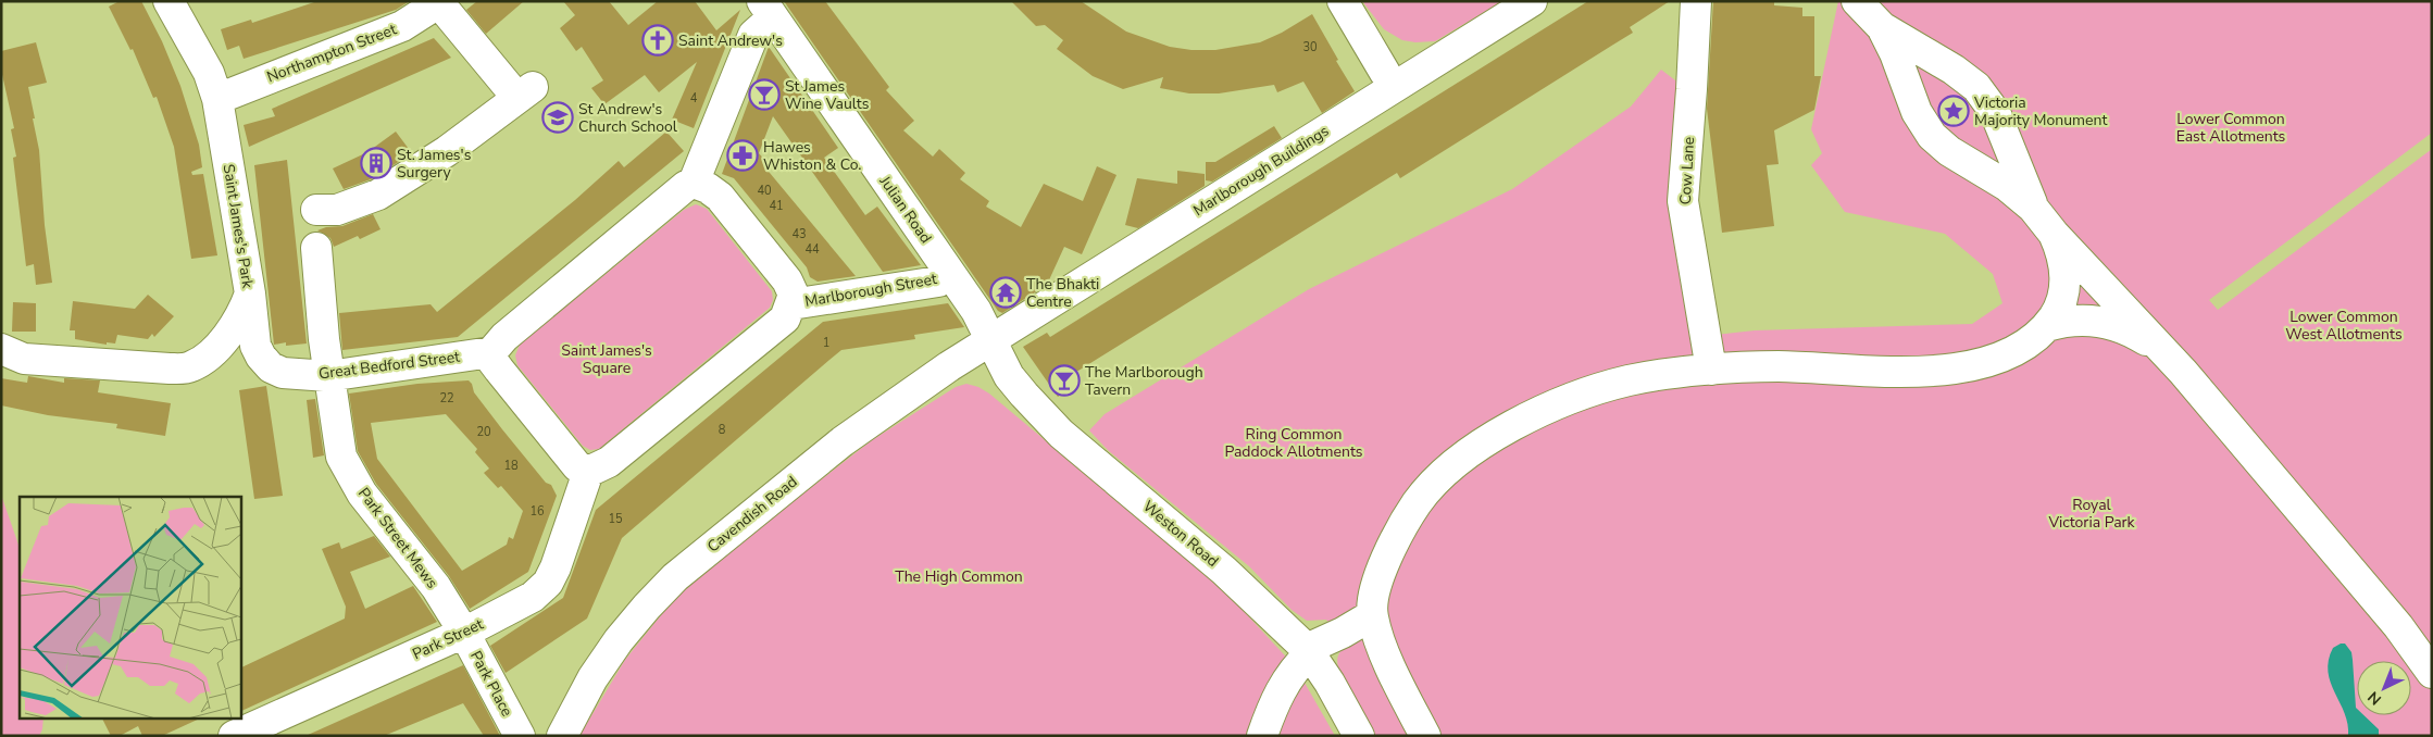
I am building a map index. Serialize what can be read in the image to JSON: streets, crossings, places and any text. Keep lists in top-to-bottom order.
{
  "streets": {
    "street": [
      "Northampton Street",
      "Marlborough Buildings",
      "Cow Lane",
      "Julian Road",
      "Saint James's Park",
      "Marlborough Street",
      "Great Bedford Street",
      "Cavendish Road",
      "Weston Road",
      "Park Street Mews",
      "Park Street",
      "Park Place"
    ]
  },
  "crossings": [
    ["Northampton Street", "Saint James's Park"],
    ["Marlborough Buildings", "Julian Road"],
    ["Marlborough Buildings", "Cavendish Road"],
    ["Marlborough Buildings", "Weston Road"],
    ["Julian Road", "Marlborough Street"],
    ["Julian Road", "Cavendish Road"],
    ["Julian Road", "Weston Road"],
    ["Saint James's Park", "Great Bedford Street"],
    ["Great Bedford Street", "Park Street Mews"],
    ["Cavendish Road", "Weston Road"],
    ["Park Street Mews", "Park Street"],
    ["Park Street Mews", "Park Place"],
    ["Park Street", "Park Place"]
  ],
  "parks": [
    "Lower Common East Allotments",
    "Lower Common West Allotments",
    "Saint James's Square",
    "Ring Common Paddock Allotments",
    "Royal Victoria Park",
    "The High Common"
  ],
  "places": {
    "church": ["Saint Andrew's"],
    "bar": ["St James Wine Vaults", "The Marlborough Tavern"],
    "place": ["Victoria Majority Monument"],
    "school or university": ["St Andrew's Church School"],
    "pharmacy": ["Hawes Whiston & Co."],
    "building": ["St. James's Surgery"],
    "temple": ["The Bhakti Centre"]
  },
  "house_numbers": [
    "30",
    "4",
    "40",
    "41",
    "43",
    "44",
    "1",
    "22",
    "8",
    "20",
    "18",
    "16",
    "15"
  ],
  "north": "bottom left"
}
